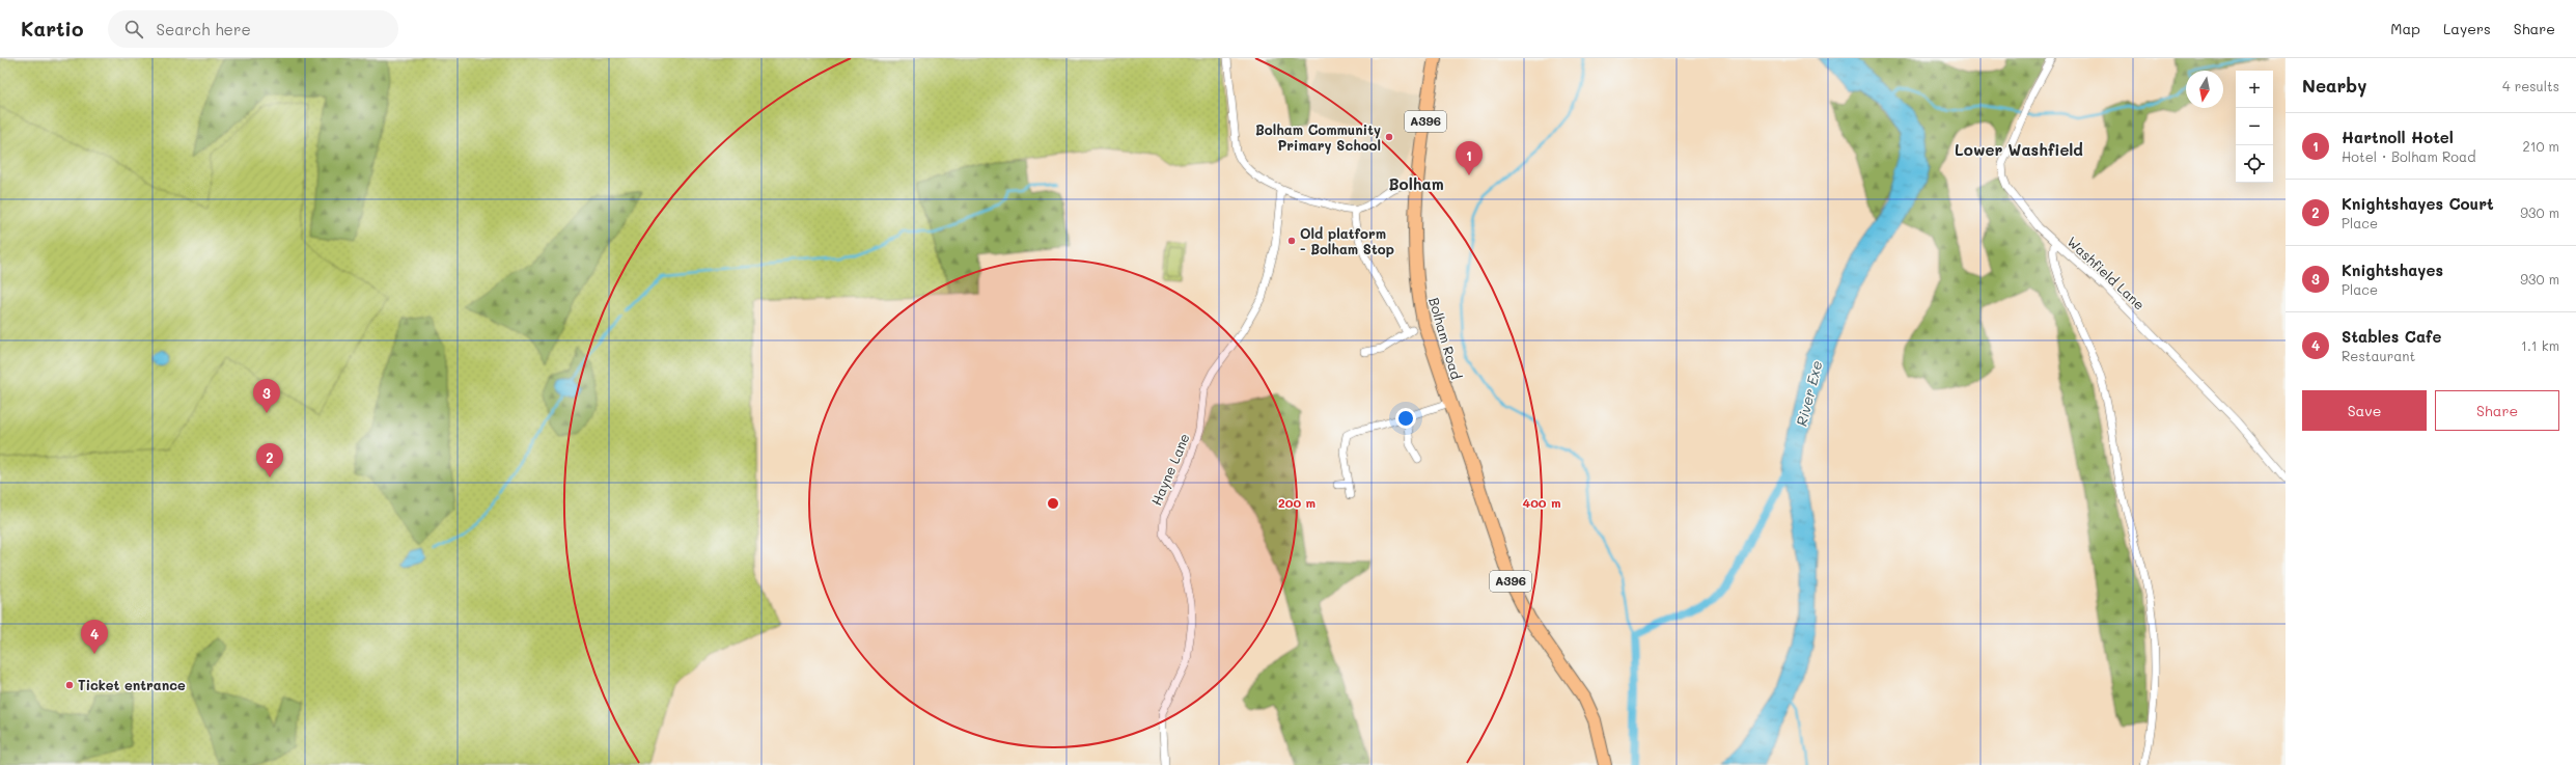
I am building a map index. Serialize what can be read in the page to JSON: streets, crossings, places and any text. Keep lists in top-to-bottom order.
{
  "streets": {
    "main road": ["A396", "Bolham Road"],
    "street": ["Washfield Lane", "Hayne Lane"]
  },
  "crossings": [
    ["A396", "Bolham Road"]
  ],
  "districts": ["Lower Washfield", "Bolham"],
  "water": ["River Exe"],
  "places": ["Bolham Community Primary School", "Old platform - Bolham Stop", "Ticket entrance"],
  "north": "bottom",
  "page": {
    "header": "Kartio",
    "search": "Search here",
    "nav": ["Map", "Layers", "Share"],
    "heading": ["Nearby", "4 results"],
    "map_buttons": ["+", "−"],
    "list": [
      {
        "mark": "1",
        "name": "Hartnoll Hotel",
        "note": "Hotel · Bolham Road",
        "value": "210 m"
      },
      {
        "mark": "2",
        "name": "Knightshayes Court",
        "note": "Place",
        "value": "930 m"
      },
      {
        "mark": "3",
        "name": "Knightshayes",
        "note": "Place",
        "value": "930 m"
      },
      {
        "mark": "4",
        "name": "Stables Cafe",
        "note": "Restaurant",
        "value": "1.1 km"
      }
    ],
    "pins": [
      "1",
      "3",
      "2",
      "4"
    ],
    "buttons": ["Save", "Share"]
  },
  "rings": ["200 m", "400 m"]
}
